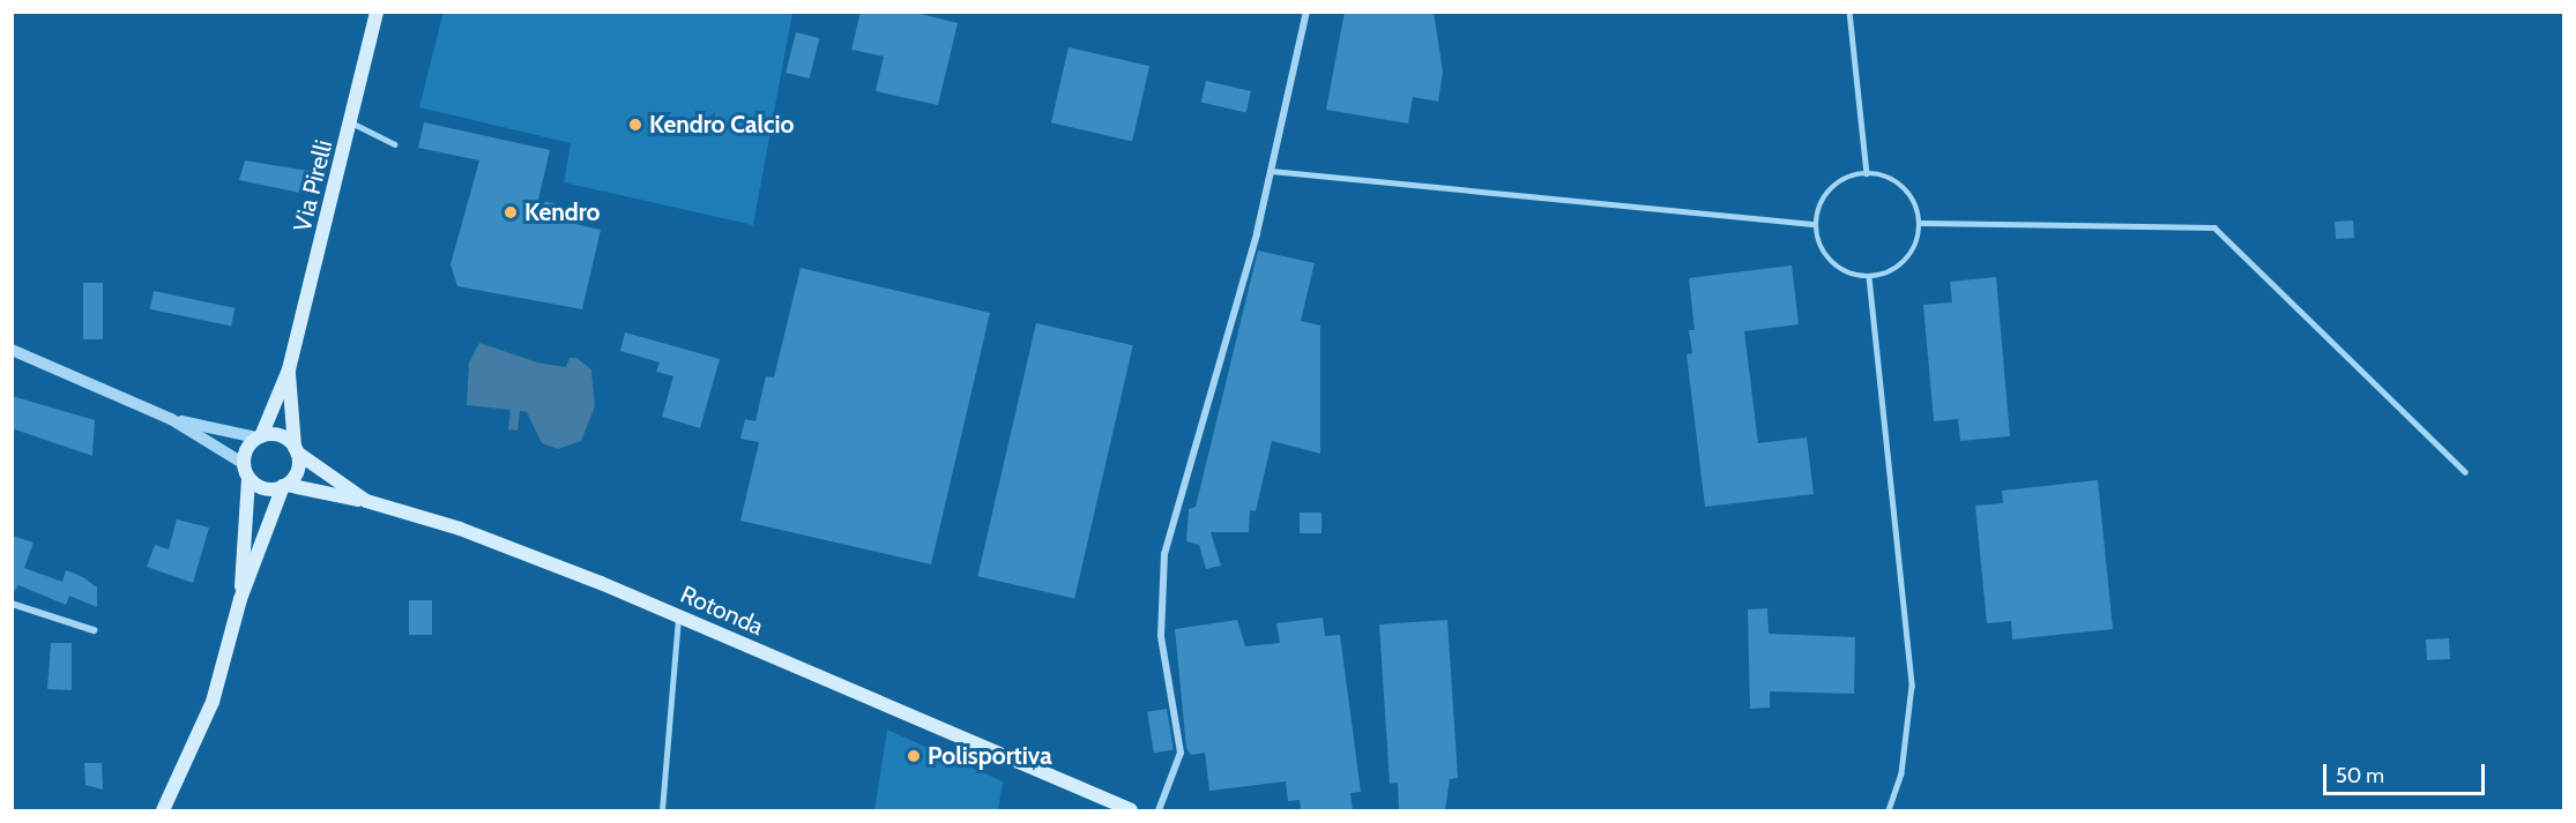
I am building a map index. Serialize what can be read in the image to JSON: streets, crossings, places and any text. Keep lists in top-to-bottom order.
{
  "streets": {
    "main road": ["Via Pirelli", "Rotonda"]
  },
  "crossings": [
    ["Via Pirelli", "Rotonda"]
  ],
  "places": ["Kendro Calcio", "Kendro", "Polisportiva"],
  "scale_bar": "50 m"
}
